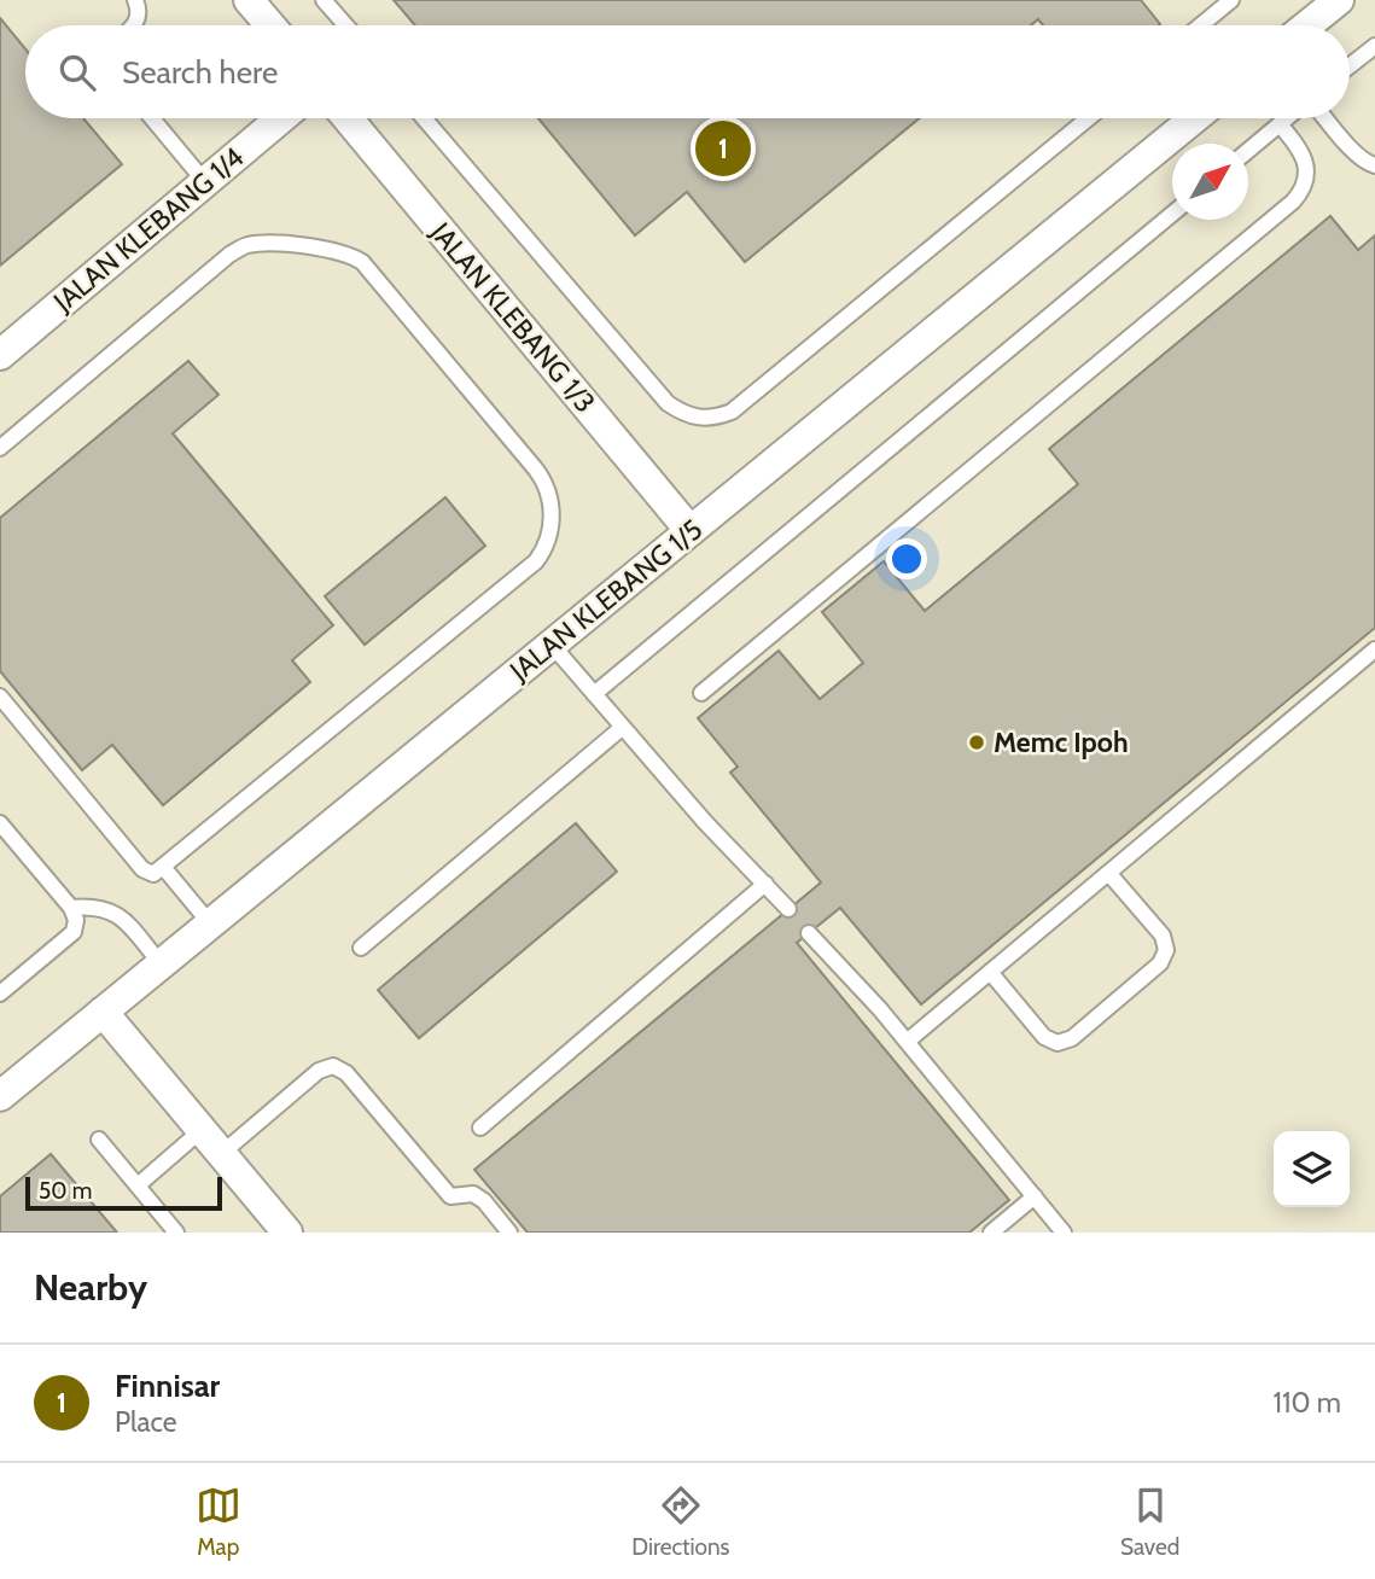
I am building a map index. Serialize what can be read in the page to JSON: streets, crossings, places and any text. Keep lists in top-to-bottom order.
{
  "streets": {
    "street": ["JALAN KLEBANG 1/4", "JALAN KLEBANG 1/3", "JALAN KLEBANG 1/5"]
  },
  "crossings": [
    ["JALAN KLEBANG 1/3", "JALAN KLEBANG 1/5"]
  ],
  "places": ["Memc Ipoh"],
  "scale_bar": "50 m",
  "north": "top right",
  "page": {
    "search": "Search here",
    "pins": "1",
    "scale": "50 m",
    "heading": "Nearby",
    "list": [
      {
        "mark": "1",
        "name": "Finnisar",
        "note": "Place",
        "value": "110 m"
      }
    ],
    "nav": ["Map", "Directions", "Saved"]
  }
}
